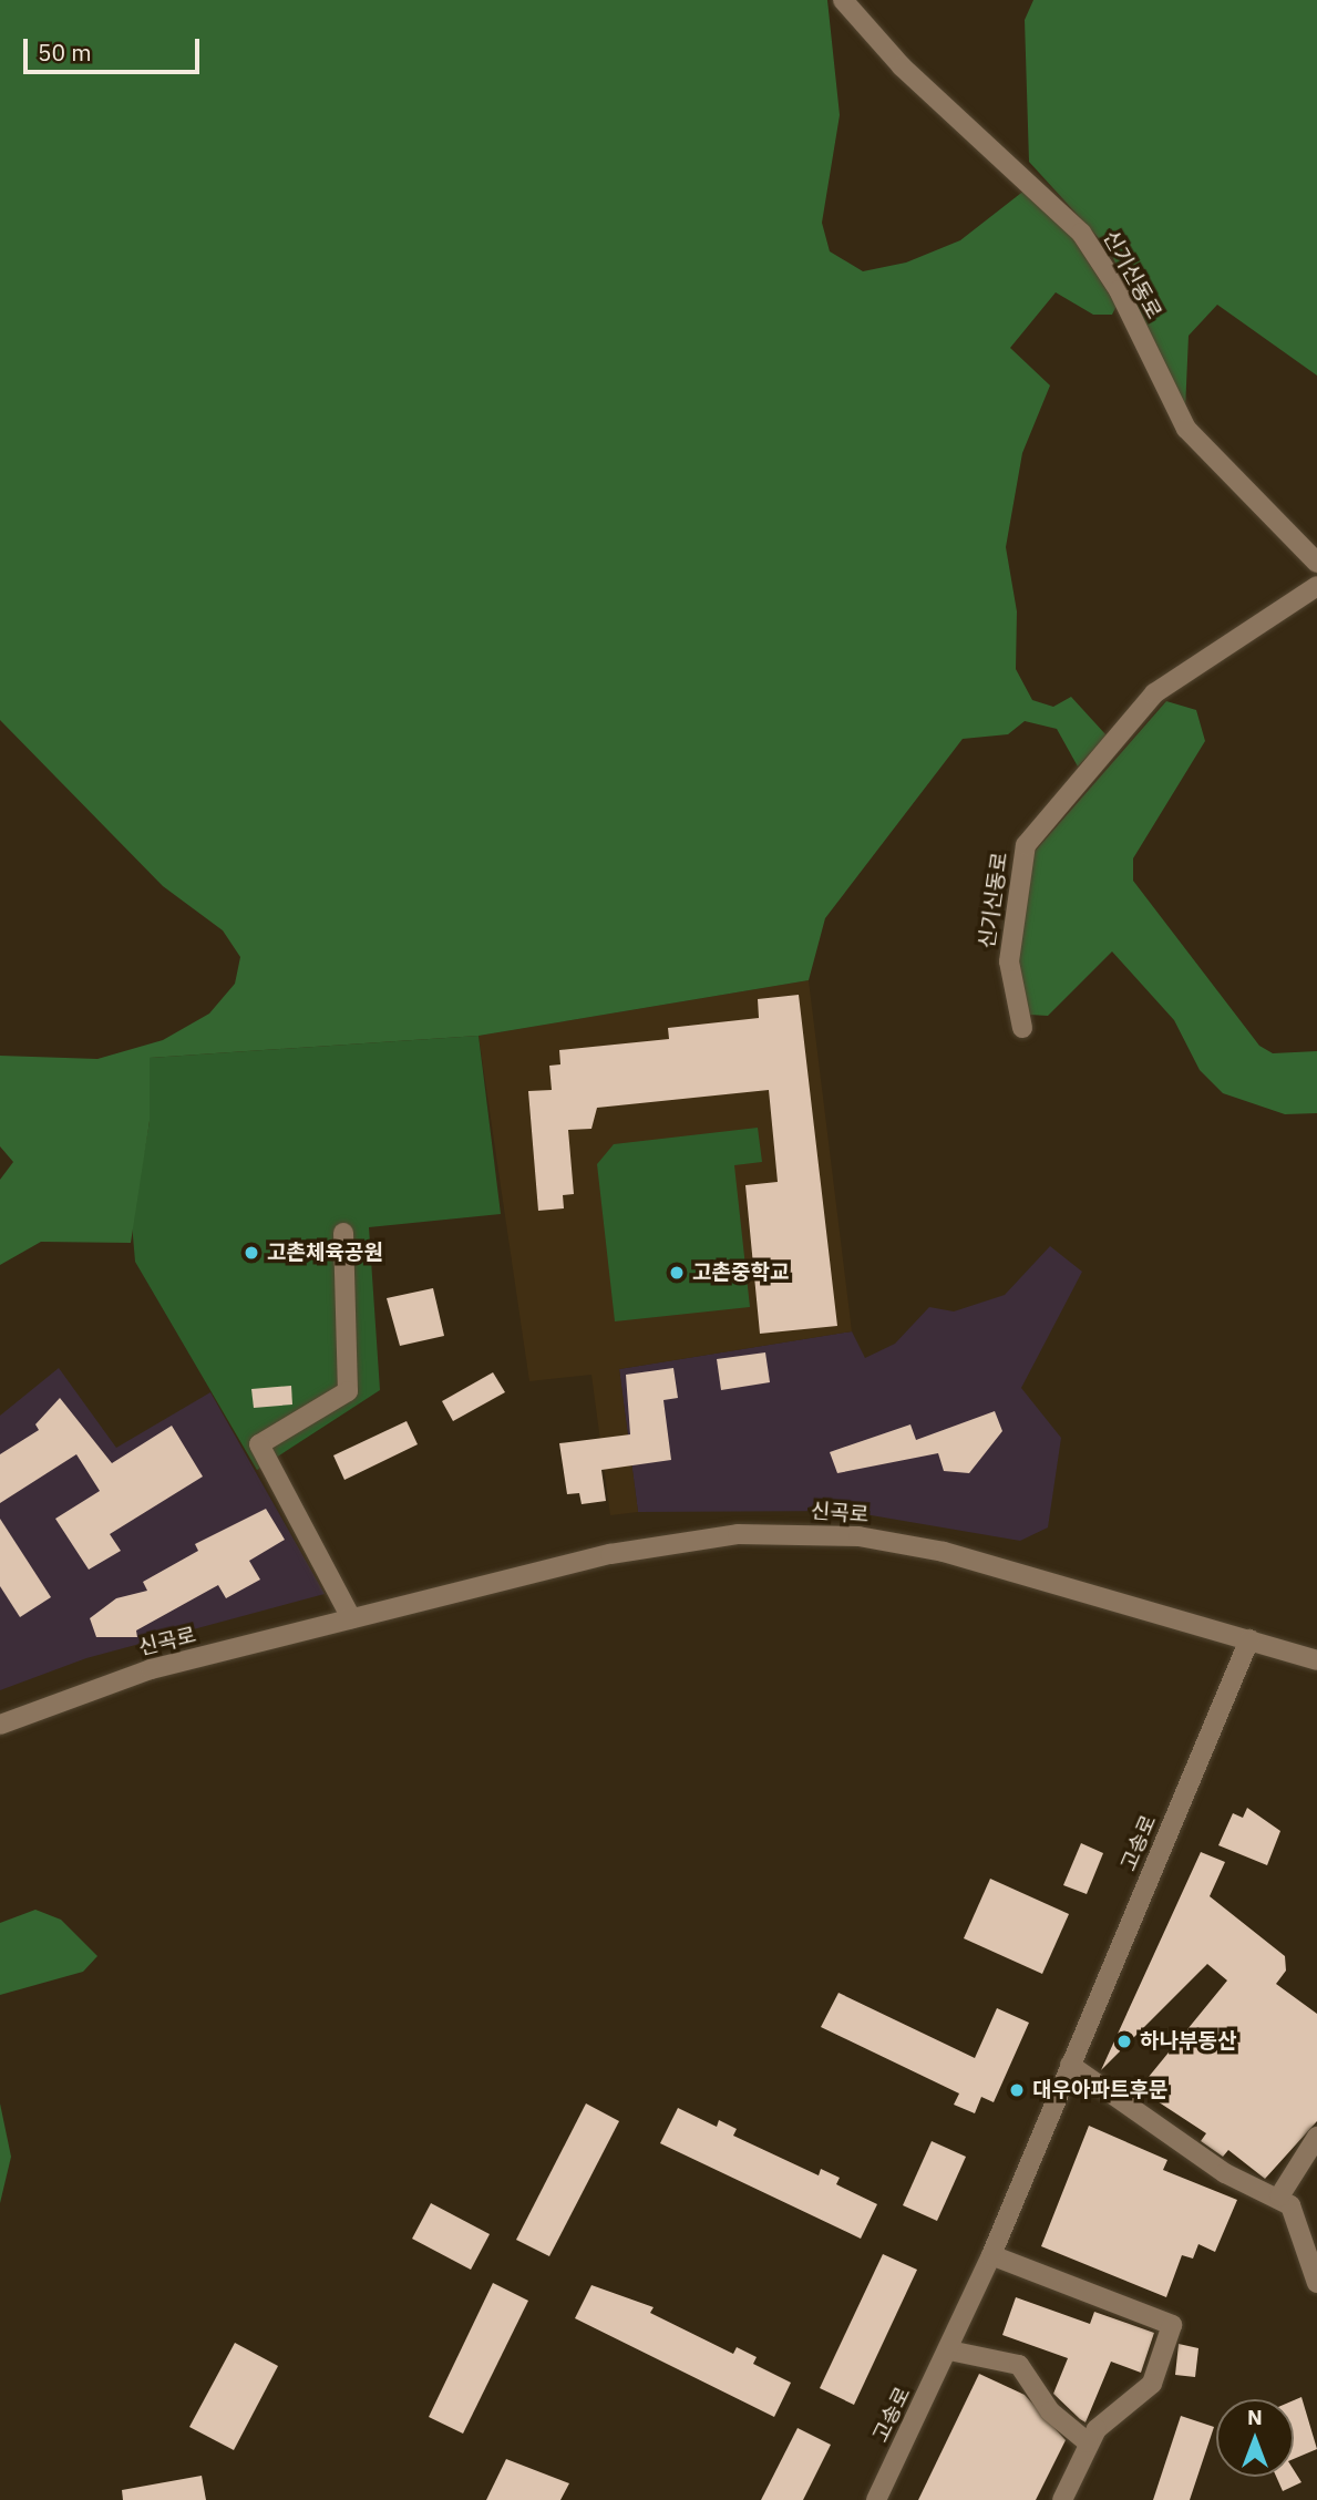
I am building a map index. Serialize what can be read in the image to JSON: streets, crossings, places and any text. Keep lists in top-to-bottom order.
{
  "streets": {
    "street": ["신기신동로", "신곡로", "고송로"]
  },
  "crossings": [
    ["신곡로", "고송로"]
  ],
  "places": [
    "고촌체육공원",
    "고촌중학교",
    "하나부동산",
    "대우아파트후문"
  ],
  "scale_bar": "50 m",
  "north": "top"
}
